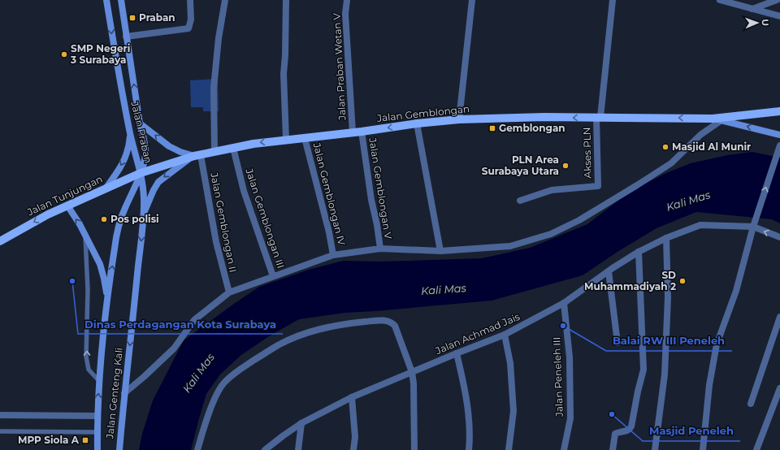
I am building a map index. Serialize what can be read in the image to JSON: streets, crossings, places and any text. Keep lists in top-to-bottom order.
{
  "streets": {
    "main road": [
      "Jalan Gemblongan",
      "Jalan Praban",
      "Jalan Tunjungan",
      "Jalan Genteng Kali"
    ],
    "street": [
      "Jalan Praban Wetan V",
      "Akses PLN",
      "Jalan Gemblongan V",
      "Jalan Gemblongan IV",
      "Jalan Gemblongan III",
      "Jalan Gemblongan II",
      "Jalan Achmad Jais",
      "Jalan Peneleh III"
    ]
  },
  "crossings": [
    ["Jalan Praban Wetan V", "Jalan Gemblongan"],
    ["Jalan Gemblongan", "Jalan Praban"],
    ["Jalan Gemblongan", "Akses PLN"],
    ["Jalan Gemblongan", "Jalan Gemblongan V"],
    ["Jalan Gemblongan", "Jalan Gemblongan IV"],
    ["Jalan Gemblongan", "Jalan Tunjungan"],
    ["Jalan Gemblongan", "Jalan Gemblongan III"],
    ["Jalan Gemblongan", "Jalan Gemblongan II"],
    ["Jalan Gemblongan", "Jalan Genteng Kali"],
    ["Jalan Praban", "Jalan Tunjungan"],
    ["Jalan Praban", "Jalan Genteng Kali"],
    ["Jalan Tunjungan", "Jalan Genteng Kali"],
    ["Jalan Achmad Jais", "Jalan Peneleh III"]
  ],
  "one_way": ["Jalan Gemblongan", "Jalan Tunjungan"],
  "water": ["Kali Mas"],
  "places": {
    "transit": ["Praban", "Gemblongan", "MPP Siola A"],
    "other": [
      "SMP Negeri 3 Surabaya",
      "Masjid Al Munir",
      "PLN Area Surabaya Utara",
      "Pos polisi",
      "Dinas Perdagangan Kota Surabaya",
      "SD Muhammadiyah 2",
      "Balai RW III Peneleh",
      "Masjid Peneleh"
    ]
  },
  "north": "right"
}
